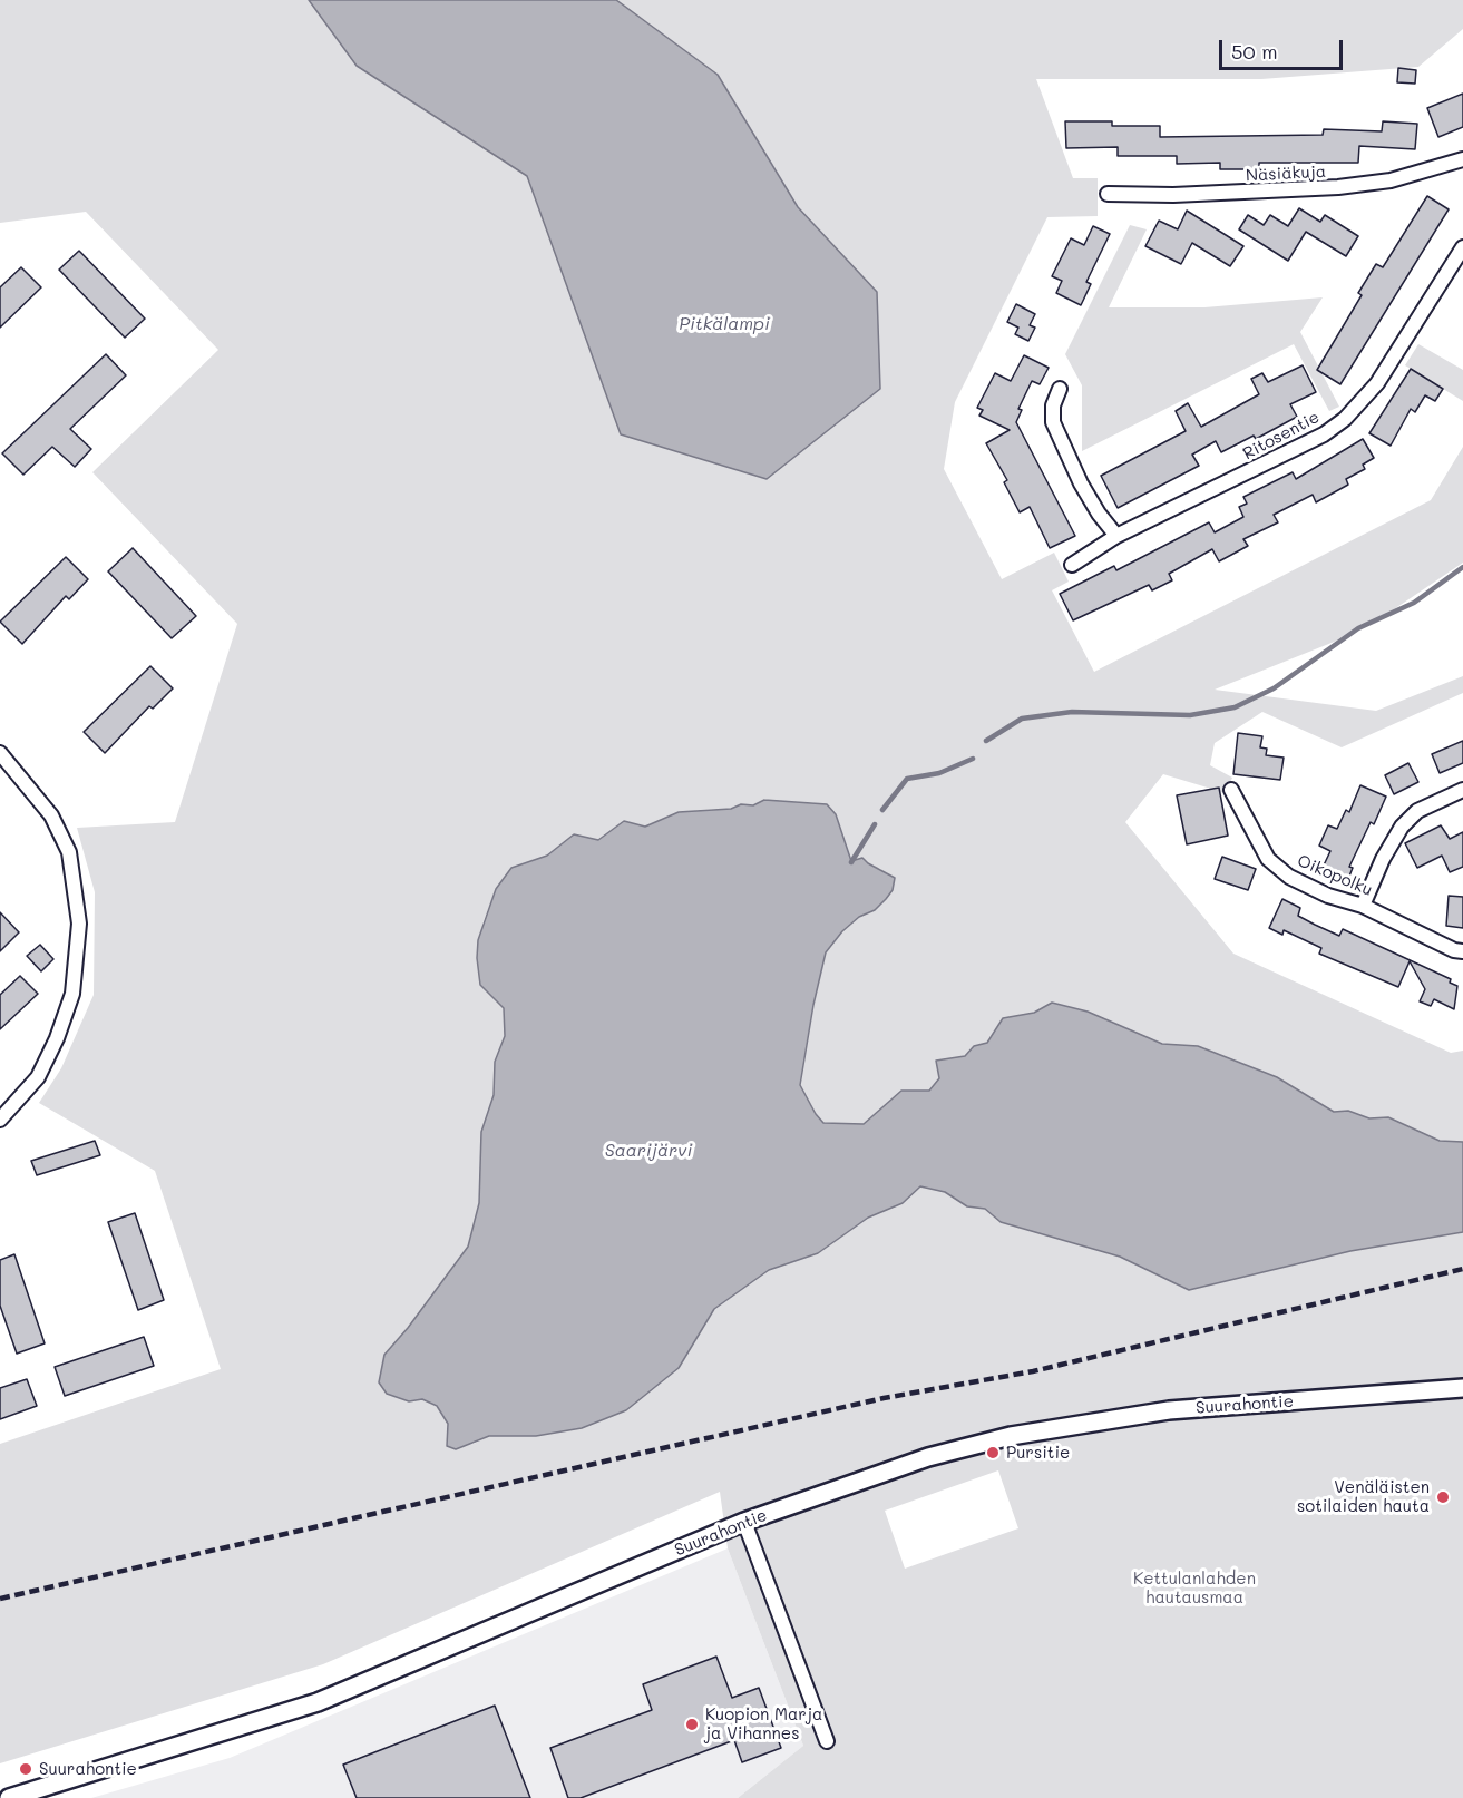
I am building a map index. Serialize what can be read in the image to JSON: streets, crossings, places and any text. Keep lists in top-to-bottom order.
{
  "streets": {
    "street": [
      "Näsiäkuja",
      "Ritosentie",
      "Oikopolku",
      "Suurahontie"
    ]
  },
  "water": ["Pitkälampi", "Saarijärvi"],
  "parks": ["Kettulanlahden hautausmaa"],
  "places": [
    "Pursitie",
    "Venäläisten sotilaiden hauta",
    "Kuopion Marja ja Vihannes",
    "Suurahontie"
  ],
  "scale_bar": "50 m"
}
